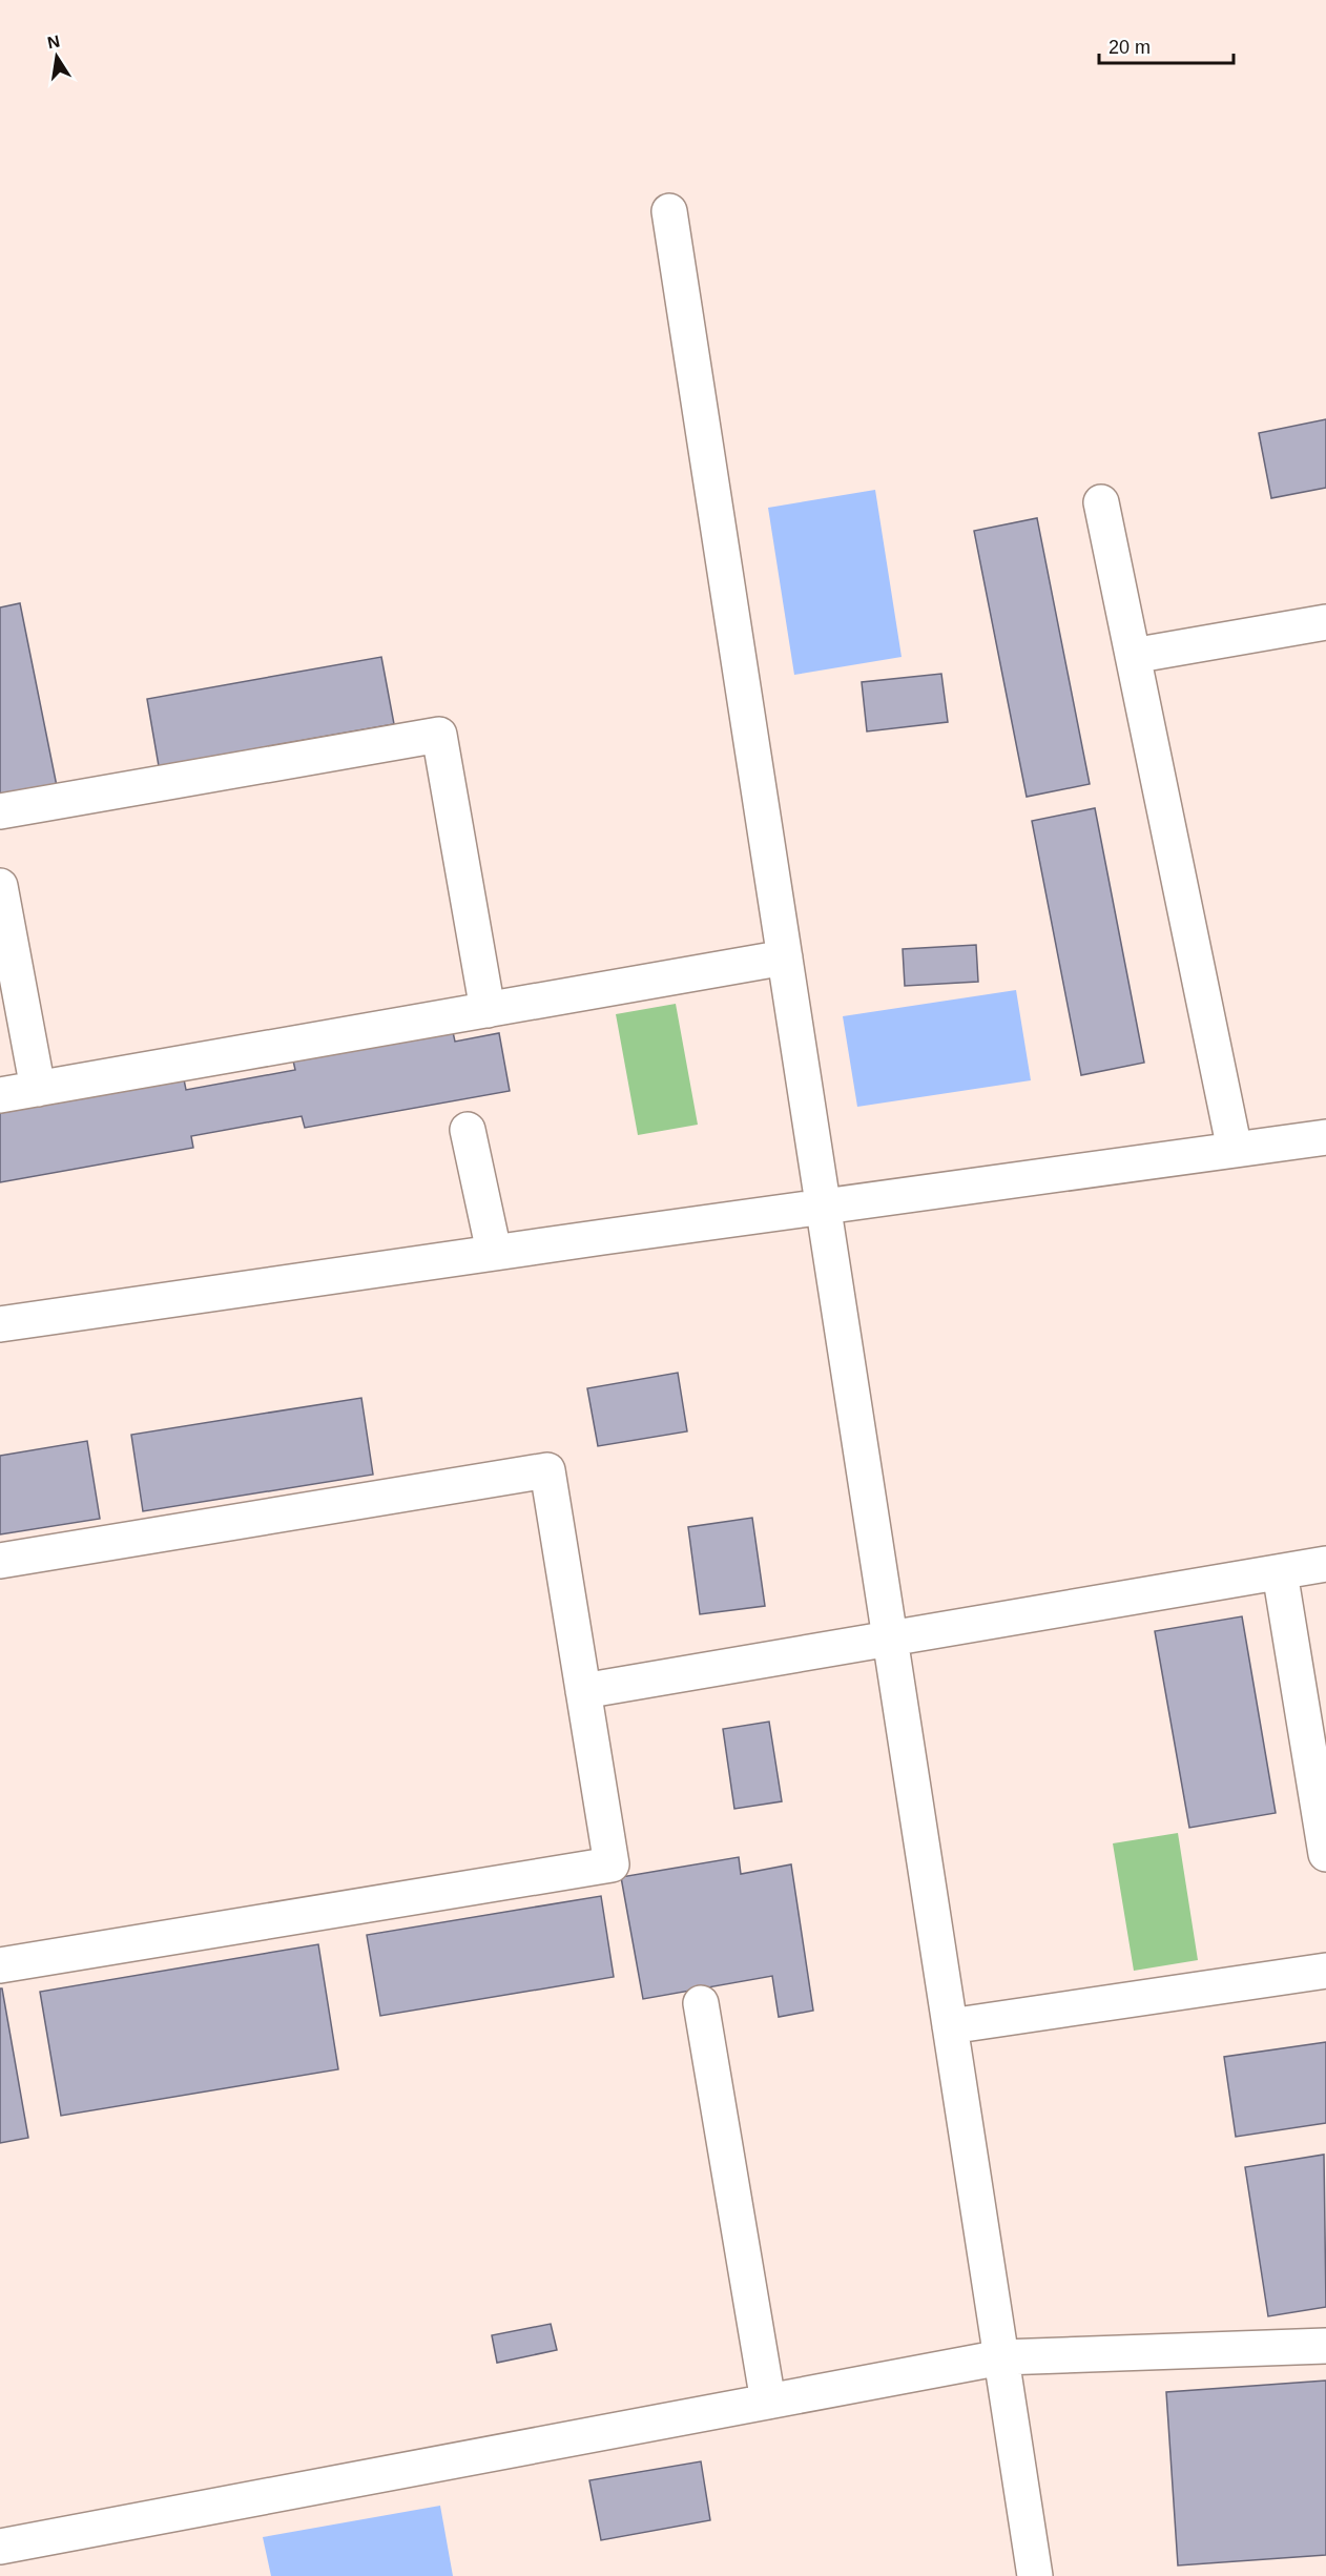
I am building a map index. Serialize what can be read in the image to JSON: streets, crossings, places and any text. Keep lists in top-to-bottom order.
{
  "scale_bar": "20 m",
  "north": "top"
}
